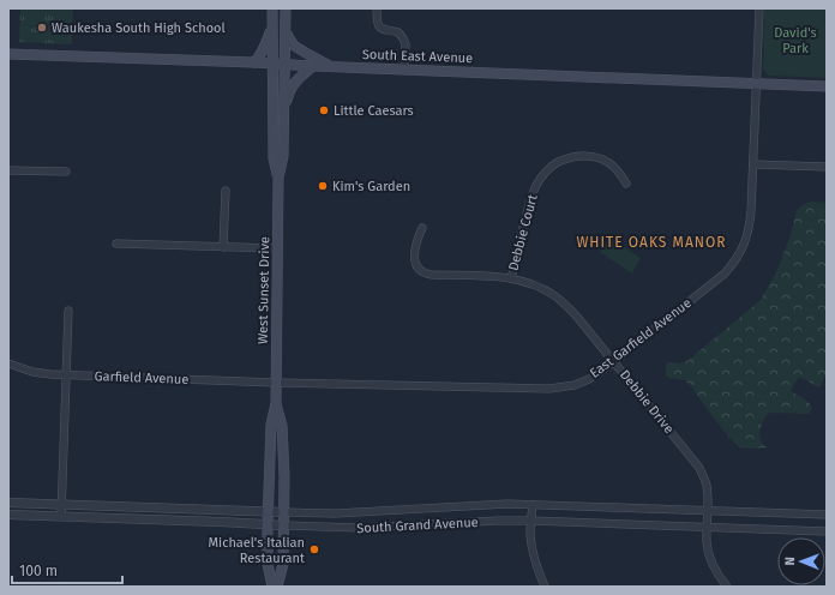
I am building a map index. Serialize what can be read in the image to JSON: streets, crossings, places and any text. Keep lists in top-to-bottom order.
{
  "streets": {
    "main road": ["South East Avenue", "West Sunset Drive"],
    "street": [
      "Debbie Court",
      "East Garfield Avenue",
      "Garfield Avenue",
      "Debbie Drive",
      "South Grand Avenue"
    ]
  },
  "crossings": [
    ["South East Avenue", "West Sunset Drive"],
    ["South East Avenue", "East Garfield Avenue"],
    ["Debbie Court", "Debbie Drive"],
    ["West Sunset Drive", "East Garfield Avenue"],
    ["West Sunset Drive", "Garfield Avenue"],
    ["West Sunset Drive", "South Grand Avenue"],
    ["East Garfield Avenue", "Garfield Avenue"],
    ["East Garfield Avenue", "Debbie Drive"],
    ["Debbie Drive", "South Grand Avenue"]
  ],
  "districts": ["WHITE OAKS MANOR"],
  "parks": ["David's Park"],
  "places": [
    "Waukesha South High School",
    "Little Caesars",
    "Kim's Garden",
    "Michael's Italian Restaurant"
  ],
  "scale_bar": "100 m",
  "north": "left"
}
